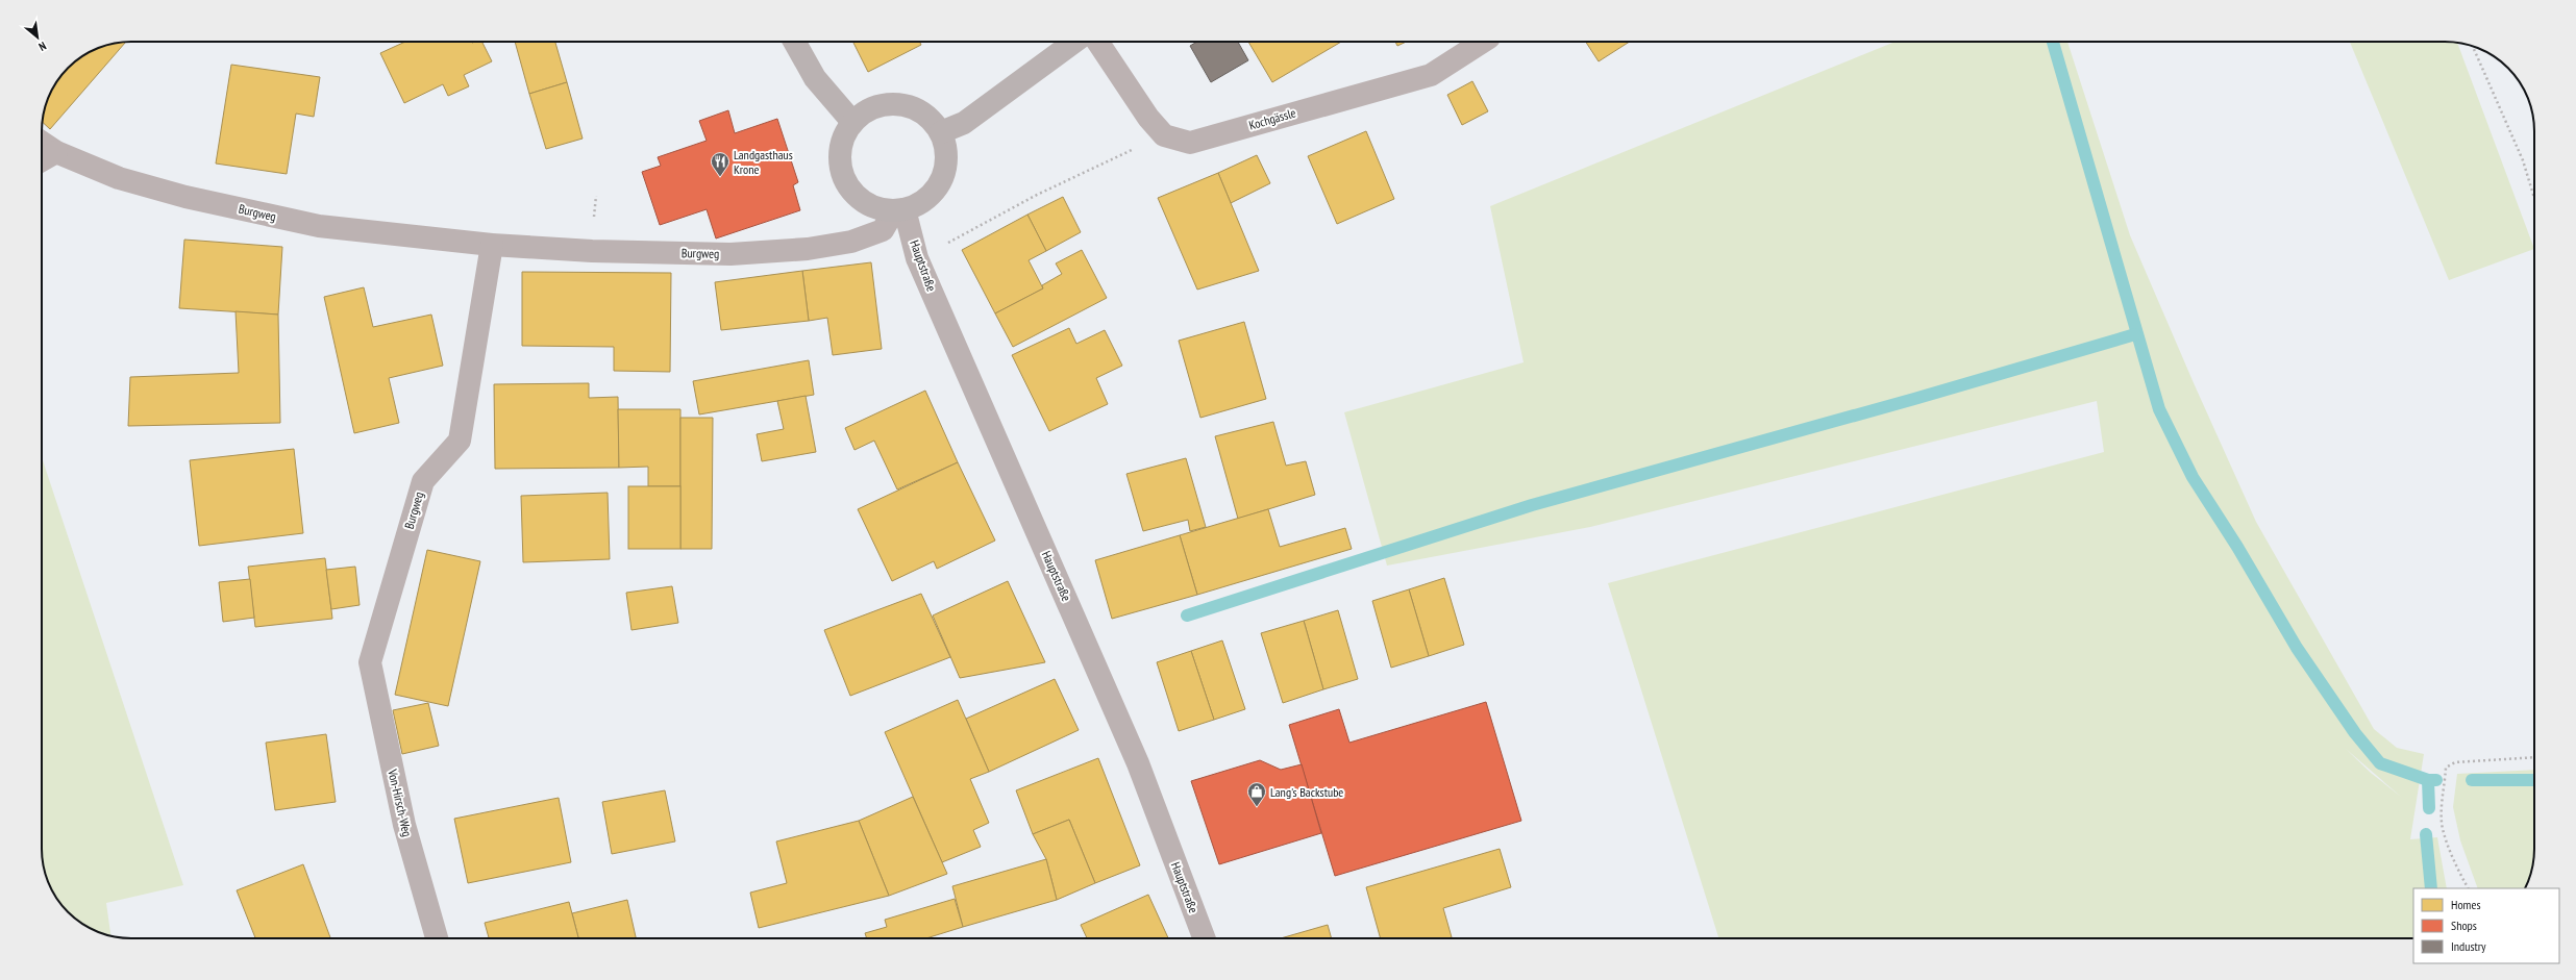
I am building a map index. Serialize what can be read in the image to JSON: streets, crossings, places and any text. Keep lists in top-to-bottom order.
{
  "streets": {
    "street": [
      "Kochgässle",
      "Burgweg",
      "Hauptstraße",
      "Von-Hirsch-Weg"
    ]
  },
  "crossings": [
    ["Burgweg", "Hauptstraße"],
    ["Burgweg", "Von-Hirsch-Weg"]
  ],
  "places": {
    "restaurant": ["Landgasthaus Krone"],
    "shop": ["Lang's Backstube"]
  },
  "legend": ["Homes", "Shops", "Industry"],
  "north": "bottom right"
}
